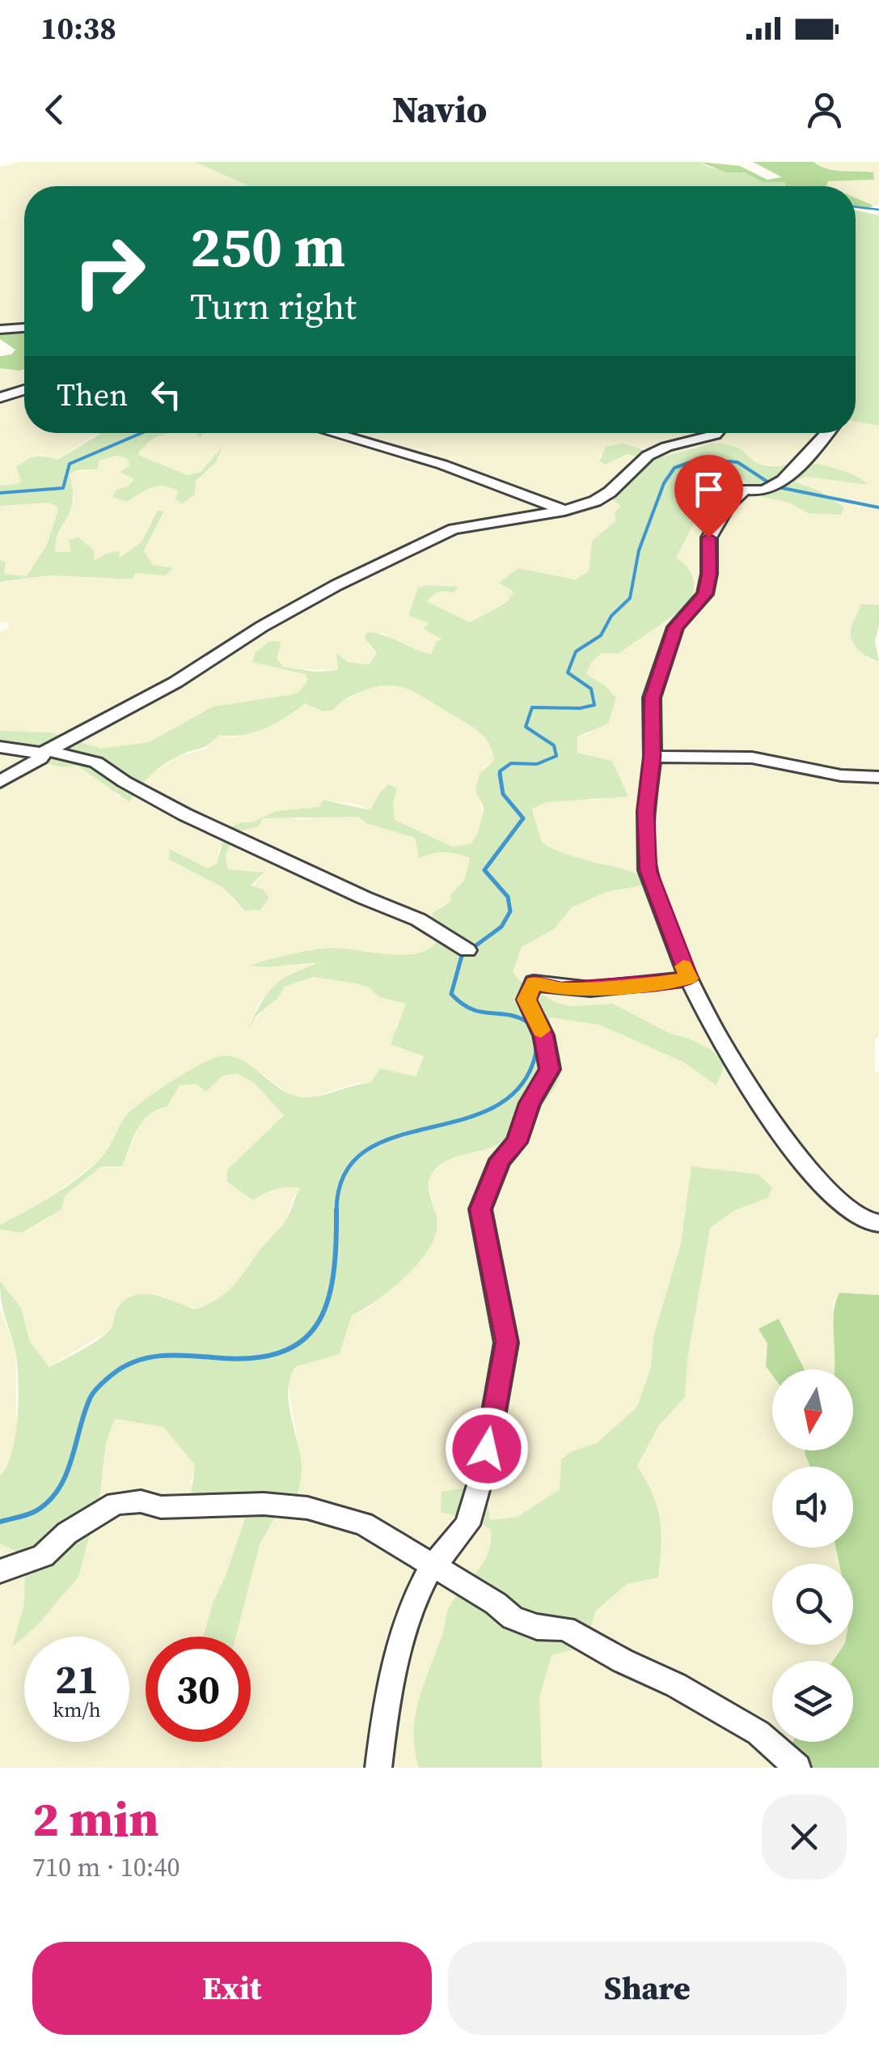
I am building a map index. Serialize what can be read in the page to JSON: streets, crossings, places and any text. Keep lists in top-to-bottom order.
{
  "north": "bottom",
  "page": {
    "status": "10:38",
    "header": "Navio",
    "turn": ["250 m", "Turn right"],
    "then": "Then",
    "speed": "21 km/h",
    "limit": "30",
    "heading": ["2 min", "710 m · 10:40"],
    "buttons": ["Exit", "Share"]
  }
}
